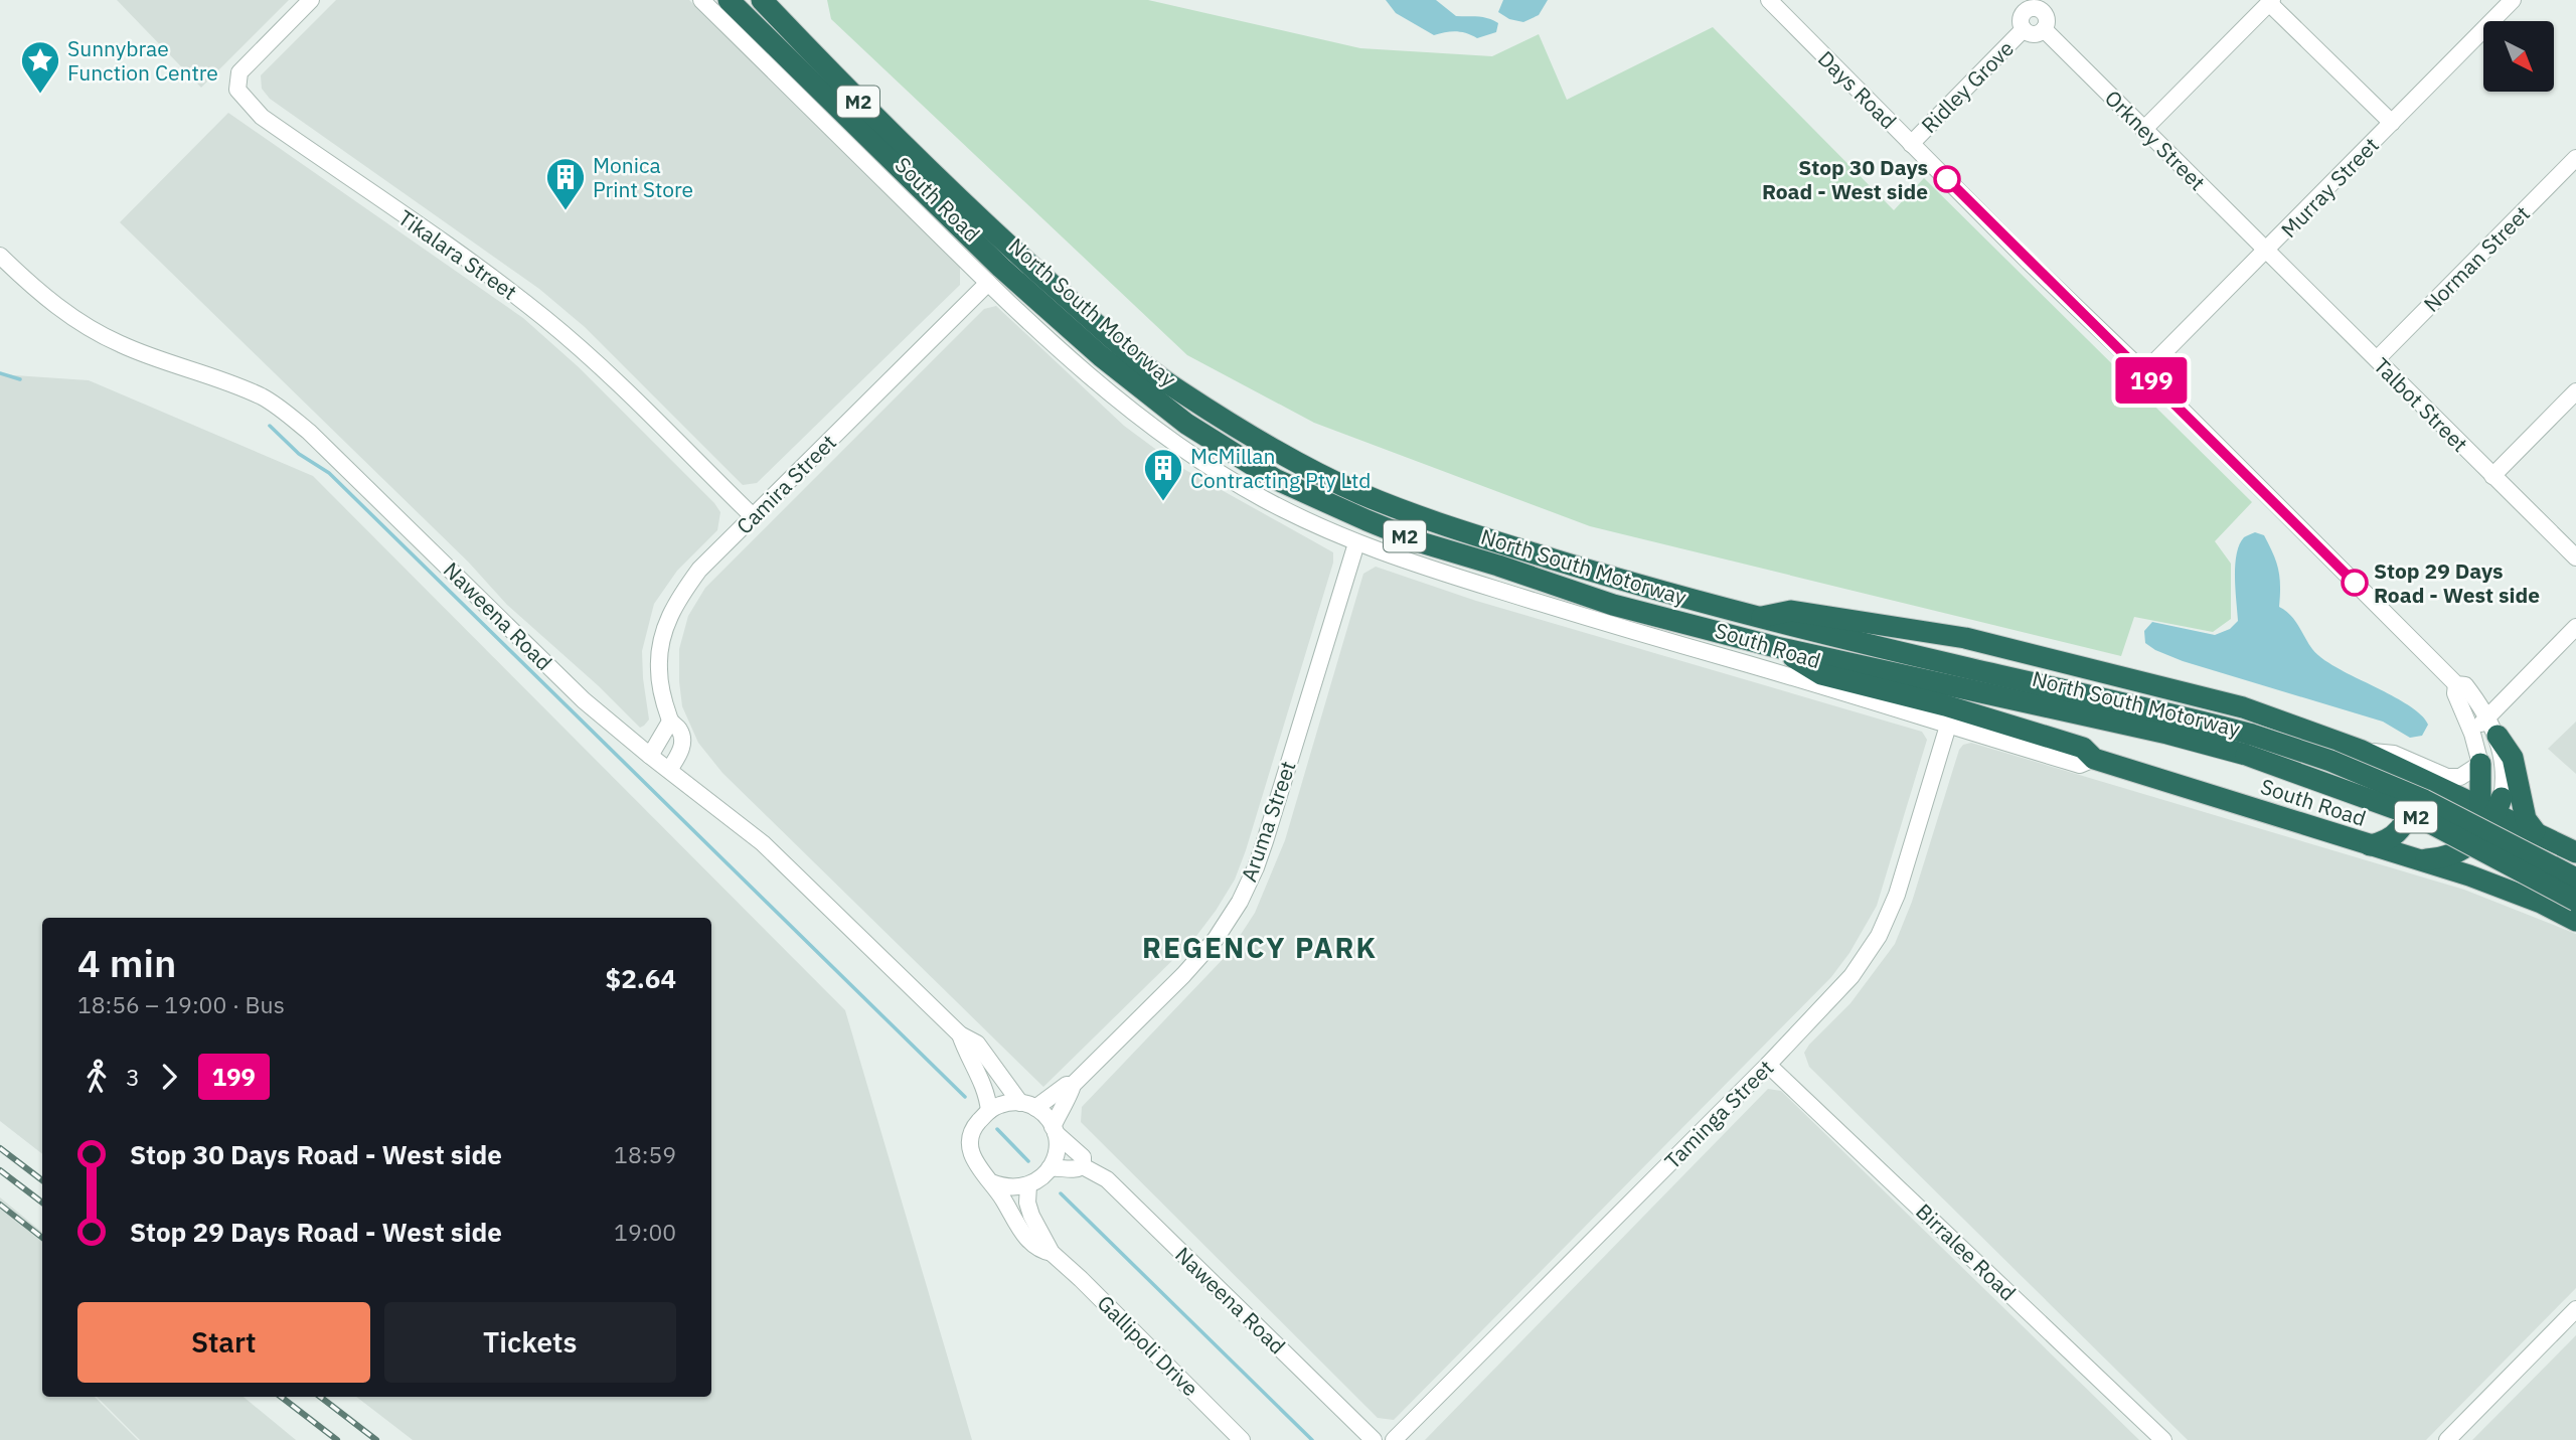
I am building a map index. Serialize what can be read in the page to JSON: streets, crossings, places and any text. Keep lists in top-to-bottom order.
{
  "streets": {
    "highway": ["M2", "South Road", "North South Motorway"],
    "street": [
      "Ridley Grove",
      "Days Road",
      "Orkney Street",
      "Murray Street",
      "Tikalara Street",
      "Norman Street",
      "Talbot Street",
      "Camira Street",
      "Naweena Road",
      "Aruma Street",
      "Taminga Street",
      "Birralee Road",
      "Gallipoli Drive"
    ]
  },
  "crossings": [
    ["Ridley Grove", "Days Road"],
    ["Days Road", "Murray Street"],
    ["Orkney Street", "Murray Street"],
    ["Orkney Street", "Talbot Street"],
    ["Murray Street", "Talbot Street"],
    ["South Road", "North South Motorway"],
    ["South Road", "Camira Street"],
    ["South Road", "Aruma Street"],
    ["South Road", "Taminga Street"],
    ["Tikalara Street", "Camira Street"],
    ["Norman Street", "Talbot Street"],
    ["Camira Street", "Naweena Road"],
    ["Naweena Road", "Aruma Street"],
    ["Naweena Road", "Gallipoli Drive"],
    ["Aruma Street", "Gallipoli Drive"],
    ["Taminga Street", "Birralee Road"]
  ],
  "districts": ["REGENCY PARK"],
  "places": {
    "place": ["Sunnybrae Function Centre"],
    "other": ["Stop 30 Days Road - West side", "Stop 29 Days Road - West side"],
    "building": ["Monica Print Store", "McMillan Contracting Pty Ltd"]
  },
  "lines": ["bus line 199"],
  "north": "bottom right",
  "page": {
    "on_map": "199",
    "heading": ["4 min", "18:56 – 19:00 · Bus", "$2.64"],
    "legs": ["3", "199"],
    "list": [
      {
        "name": "Stop 30 Days Road - West side",
        "value": "18:59"
      },
      {
        "name": "Stop 29 Days Road - West side",
        "value": "19:00"
      }
    ],
    "buttons": ["Start", "Tickets"]
  }
}
